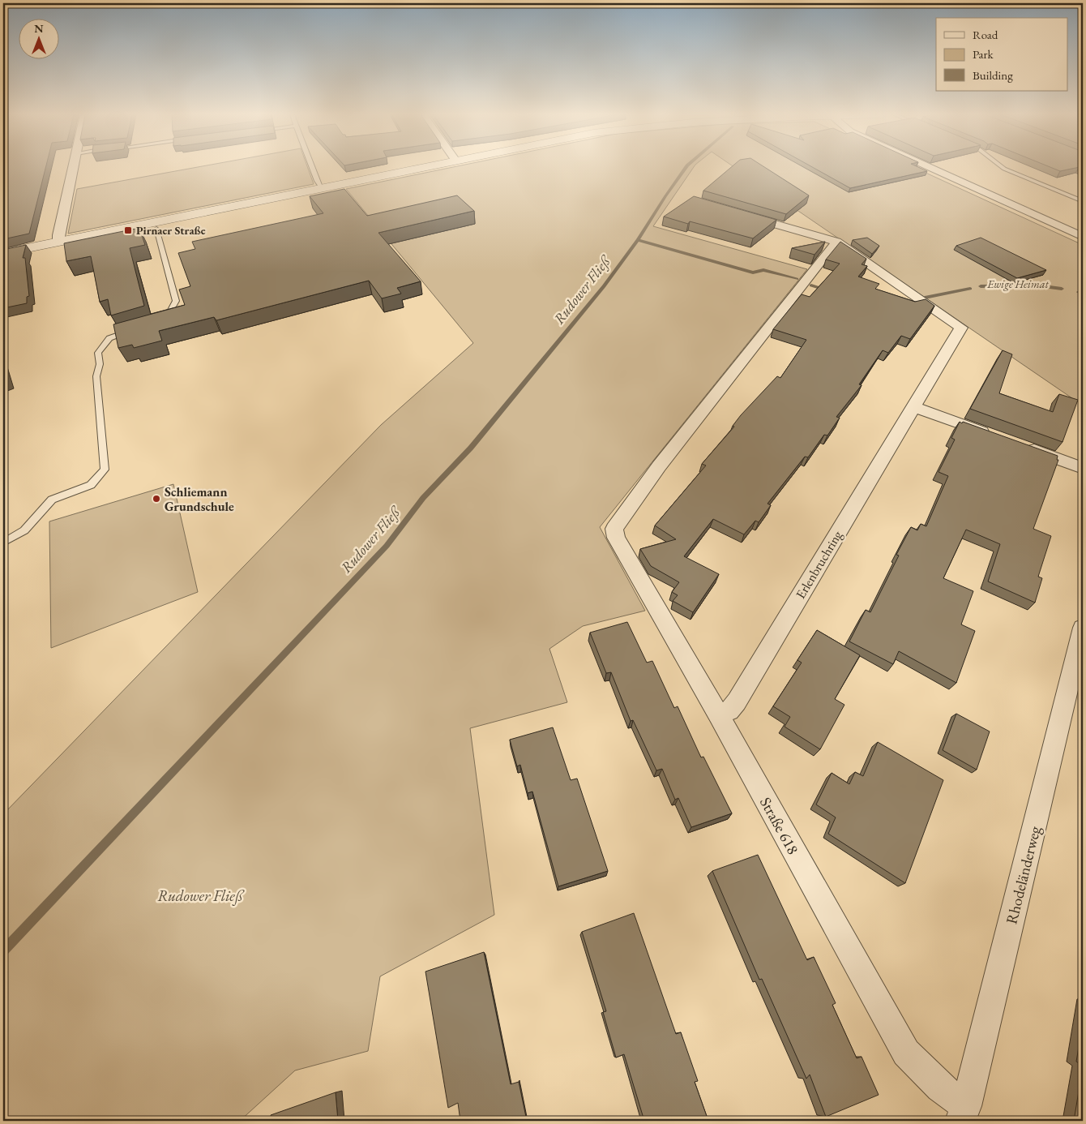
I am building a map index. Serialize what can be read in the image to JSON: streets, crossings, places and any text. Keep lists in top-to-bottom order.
{
  "streets": {
    "street": ["Erlenbruchring", "Straße 618", "Rhodeländerweg"]
  },
  "crossings": [
    ["Erlenbruchring", "Straße 618"],
    ["Straße 618", "Rhodeländerweg"]
  ],
  "water": ["Rudower Fließ"],
  "parks": ["Ewige Heimat", "Rudower Fließ"],
  "places": {
    "transit": ["Pirnaer Straße"],
    "other": ["Schliemann Grundschule"]
  },
  "legend": ["Road", "Park", "Building"],
  "north": "top"
}
